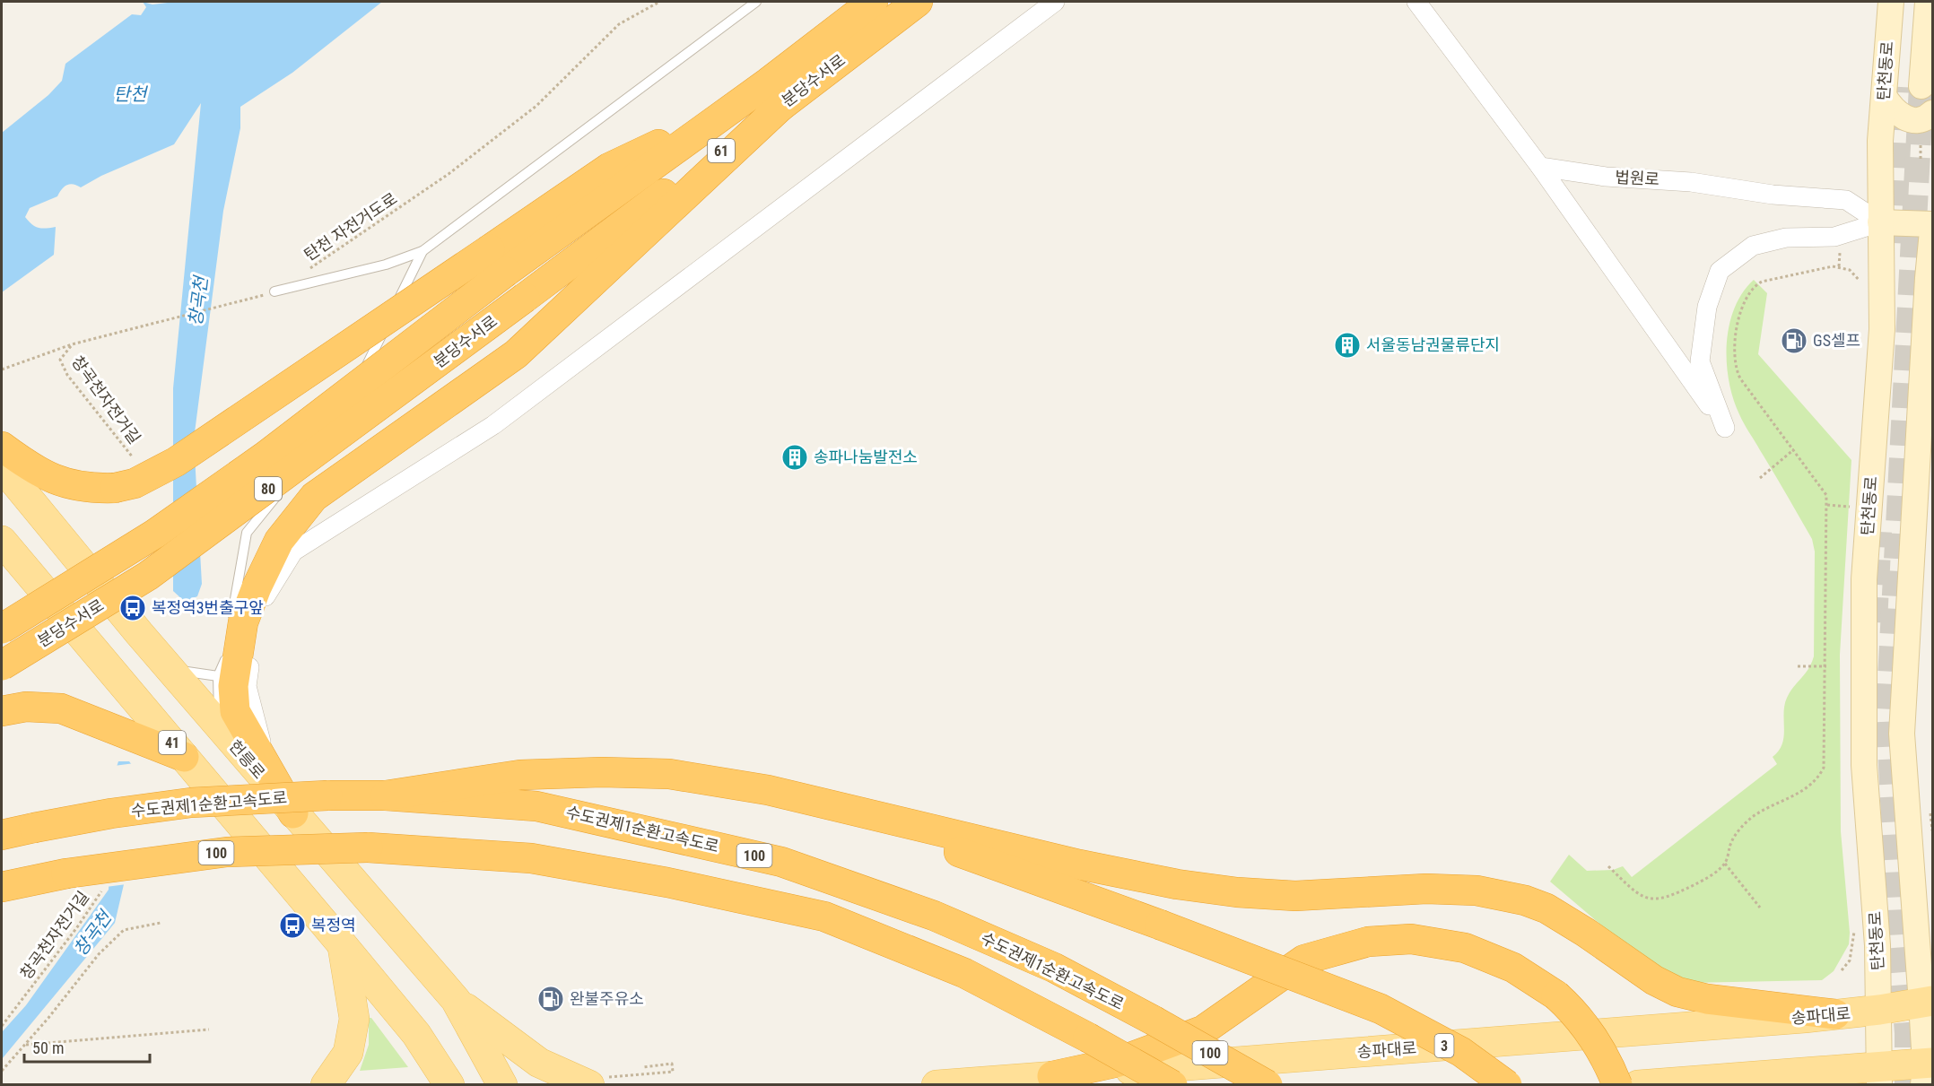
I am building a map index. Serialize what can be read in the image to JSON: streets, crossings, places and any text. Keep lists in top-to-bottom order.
{
  "streets": {
    "highway": [
      "분당수서로",
      "61",
      "80",
      "수도권제1순환고속도로",
      "100"
    ],
    "main road": [
      "탄천동로",
      "41",
      "헌릉로",
      "송파대로",
      "3"
    ],
    "street": ["법원로"],
    "path": ["탄천 자전거도로", "창곡천자전거길"]
  },
  "crossings": [
    ["탄천동로", "법원로"],
    ["탄천동로", "송파대로"]
  ],
  "water": ["탄천", "창곡천"],
  "places": {
    "fuel station": ["GS셀프", "완불주유소"],
    "building": ["서울동남권물류단지", "송파나눔발전소"],
    "bus stop": ["복정역3번출구앞", "복정역"]
  },
  "scale_bar": "50 m"
}
